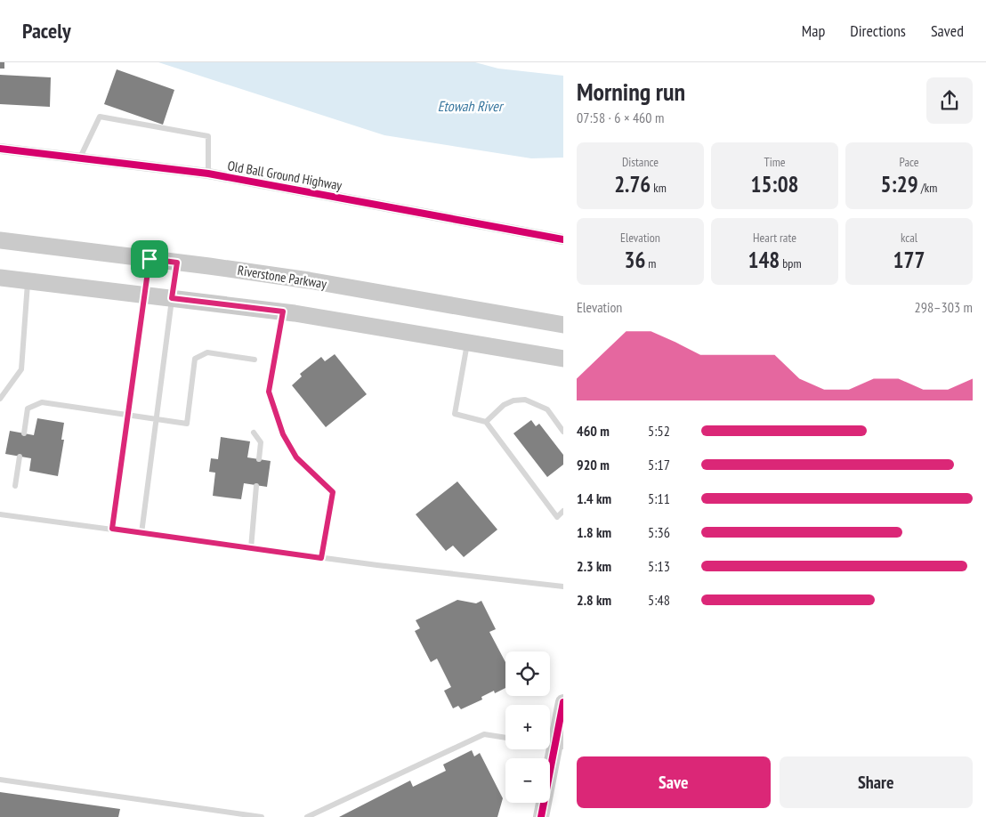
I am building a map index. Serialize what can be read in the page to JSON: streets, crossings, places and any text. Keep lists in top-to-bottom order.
{
  "streets": {
    "main road": ["Riverstone Parkway"],
    "street": ["Old Ball Ground Highway"]
  },
  "water": ["Etowah River"],
  "page": {
    "header": "Pacely",
    "nav": ["Map", "Directions", "Saved"],
    "heading": ["Morning run", "07:58 · 6 × 460 m"],
    "stats": [
      ["Distance", "2.76 km"],
      ["Time", "15:08"],
      ["Pace", "5:29 /km"],
      ["Elevation", "36 m"],
      ["Heart rate", "148 bpm"],
      ["kcal", "177"]
    ],
    "chart": ["Elevation", "298–303 m"],
    "list": [
      {
        "name": "460 m",
        "note": "5:52"
      },
      {
        "name": "920 m",
        "note": "5:17"
      },
      {
        "name": "1.4 km",
        "note": "5:11"
      },
      {
        "name": "1.8 km",
        "note": "5:36"
      },
      {
        "name": "2.3 km",
        "note": "5:13"
      },
      {
        "name": "2.8 km",
        "note": "5:48"
      }
    ],
    "map_buttons": ["+", "−"],
    "buttons": ["Save", "Share"]
  }
}
